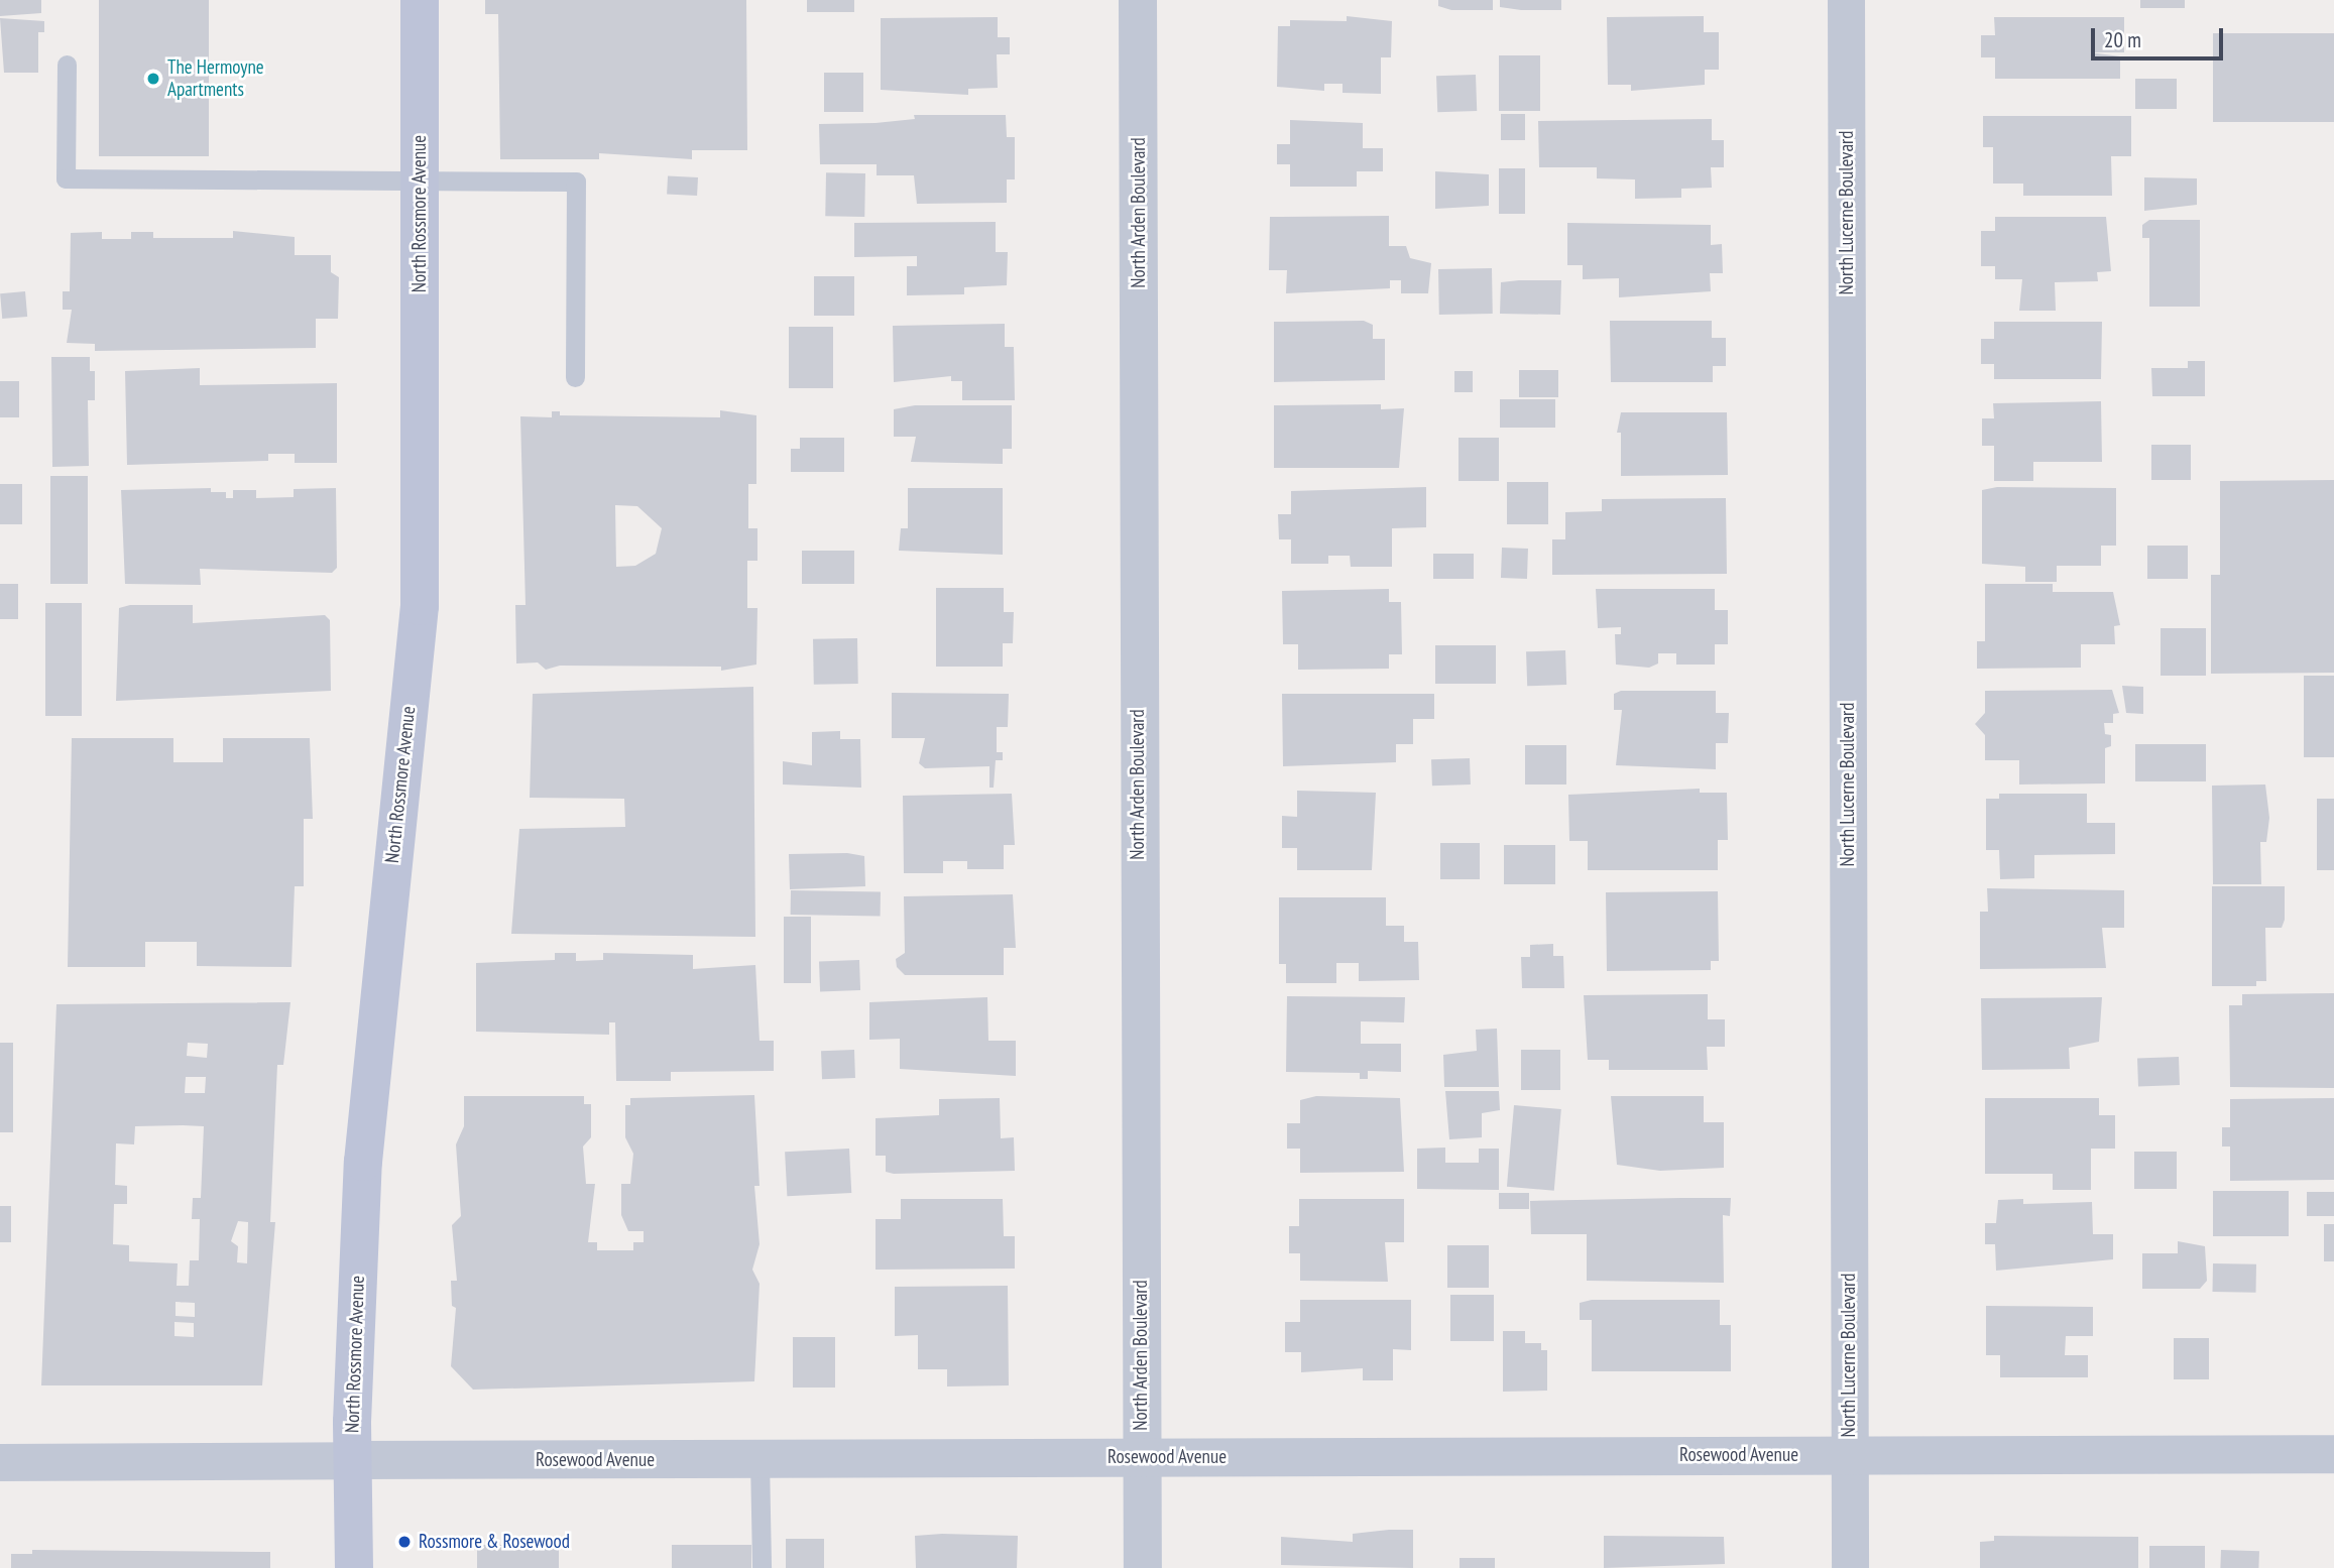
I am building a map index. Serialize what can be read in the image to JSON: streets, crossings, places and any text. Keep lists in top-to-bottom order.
{
  "streets": {
    "main road": ["North Rossmore Avenue"],
    "street": ["North Arden Boulevard", "North Lucerne Boulevard", "Rosewood Avenue"]
  },
  "crossings": [
    ["North Arden Boulevard", "Rosewood Avenue"],
    ["North Lucerne Boulevard", "Rosewood Avenue"],
    ["North Rossmore Avenue", "Rosewood Avenue"]
  ],
  "places": ["The Hermoyne Apartments", "Rossmore & Rosewood"],
  "scale_bar": "20 m"
}
